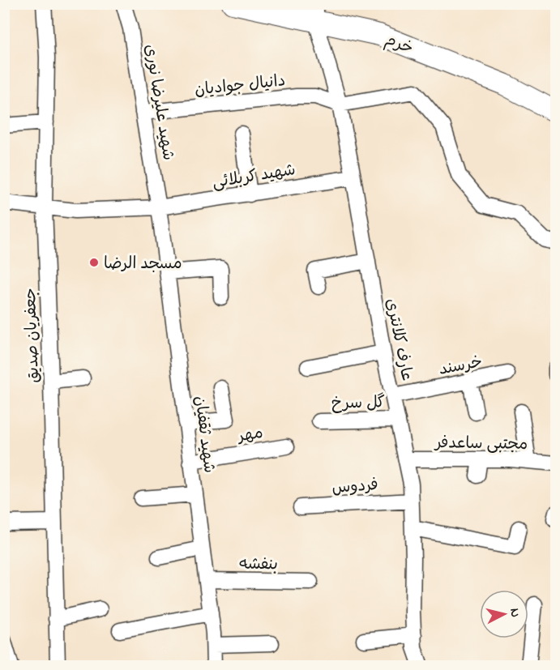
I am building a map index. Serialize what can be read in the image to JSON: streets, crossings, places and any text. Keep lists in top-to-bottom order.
{
  "streets": {
    "main road": ["خرم"],
    "street": [
      "دانیال جوادیان",
      "شهید علیرضا نوری",
      "شهید کربلائی",
      "جعفریان صدیق",
      "عارف کلانتری",
      "خرسند",
      "گل سرخ",
      "مهر",
      "شهید ثقفیان",
      "مجتبی ساعدفر",
      "فردوس",
      "بنفشه"
    ]
  },
  "crossings": [
    ["خرم", "عارف کلانتری"],
    ["دانیال جوادیان", "شهید علیرضا نوری"],
    ["دانیال جوادیان", "عارف کلانتری"],
    ["شهید علیرضا نوری", "شهید کربلائی"],
    ["شهید علیرضا نوری", "شهید ثقفیان"],
    ["شهید کربلائی", "جعفریان صدیق"],
    ["شهید کربلائی", "عارف کلانتری"],
    ["شهید کربلائی", "شهید ثقفیان"],
    ["عارف کلانتری", "خرسند"],
    ["عارف کلانتری", "گل سرخ"],
    ["عارف کلانتری", "مجتبی ساعدفر"],
    ["عارف کلانتری", "فردوس"],
    ["مهر", "شهید ثقفیان"],
    ["شهید ثقفیان", "بنفشه"]
  ],
  "places": ["مسجد الرضا"],
  "north": "right"
}
